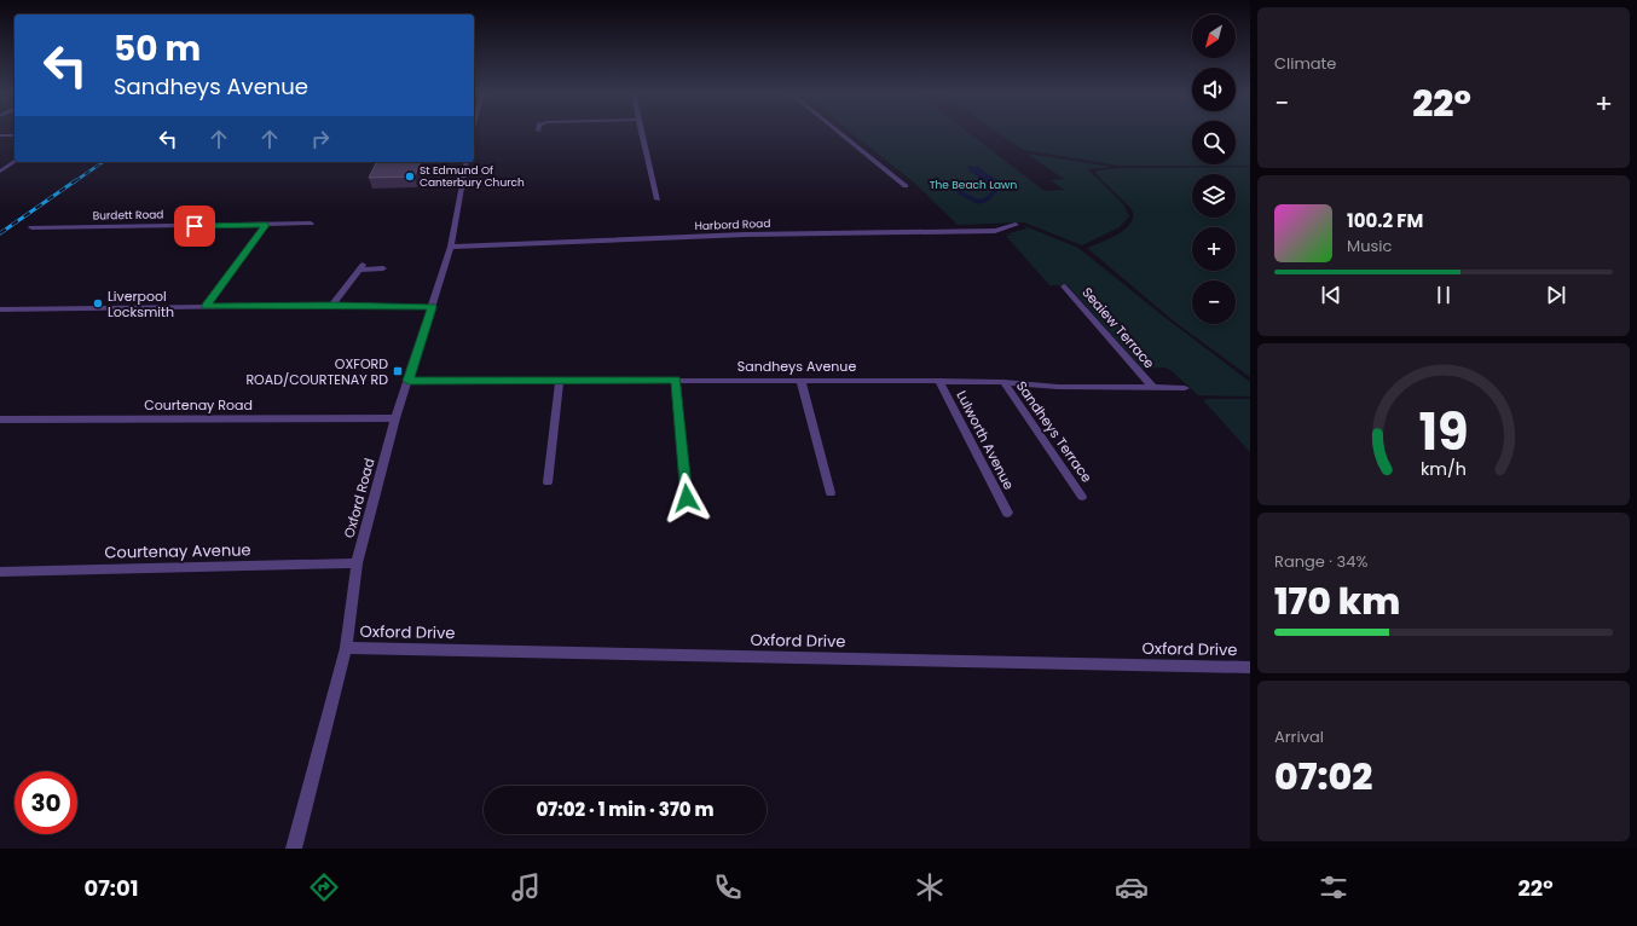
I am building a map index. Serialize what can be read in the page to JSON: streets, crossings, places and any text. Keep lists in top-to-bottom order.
{
  "streets": {
    "street": [
      "Burdett Road",
      "Harbord Road",
      "Seaiew Terrace",
      "Sandheys Avenue",
      "Courtenay Road",
      "Sandheys Terrace",
      "Lulworth Avenue",
      "Oxford Road",
      "Courtenay Avenue",
      "Oxford Drive"
    ]
  },
  "crossings": [
    ["Harbord Road", "Oxford Road"],
    ["Seaiew Terrace", "Sandheys Avenue"],
    ["Sandheys Avenue", "Sandheys Terrace"],
    ["Sandheys Avenue", "Lulworth Avenue"],
    ["Sandheys Avenue", "Oxford Road"],
    ["Courtenay Road", "Oxford Road"],
    ["Oxford Road", "Courtenay Avenue"],
    ["Oxford Road", "Oxford Drive"]
  ],
  "parks": ["The Beach Lawn"],
  "places": {
    "other": ["St Edmund Of Canterbury Church", "Liverpool Locksmith"],
    "transit": ["OXFORD ROAD/COURTENAY RD"]
  },
  "north": "bottom left",
  "page": {
    "tile": [
      "Climate",
      ["Range · 34%", "170 km"],
      ["Arrival", "07:02"]
    ],
    "map_buttons": ["+", "−"],
    "turn": ["50 m", "Sandheys Avenue"],
    "heat": ["−", "22°", "+"],
    "song": ["100.2 FM", "Music"],
    "limit": "30",
    "trip": "07:02 · 1 min · 370 m",
    "tabs": ["07:01", "22°"],
    "gauge": ["19", "km/h"]
  }
}
